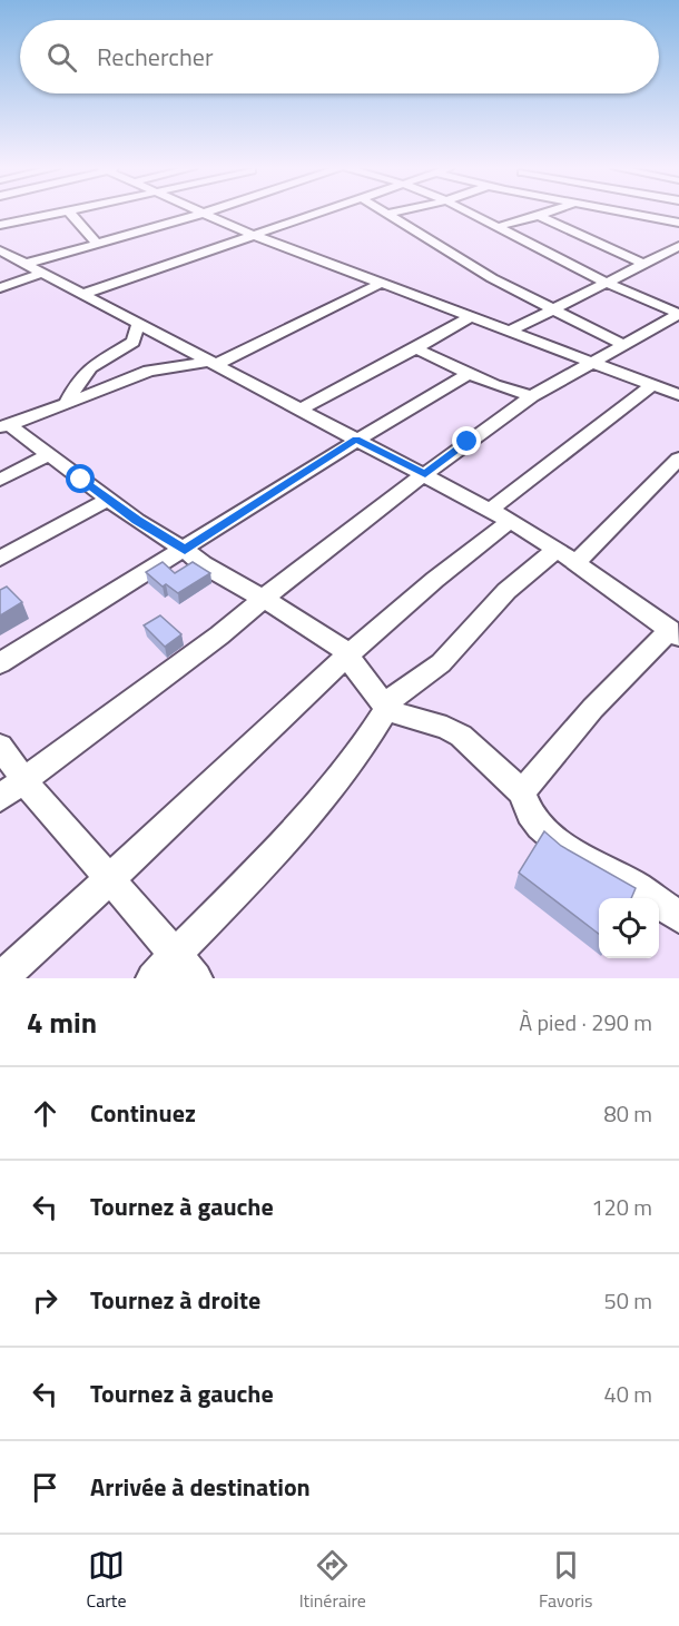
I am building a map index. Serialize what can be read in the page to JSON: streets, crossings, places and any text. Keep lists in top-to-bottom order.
{
  "page": {
    "search": "Rechercher",
    "heading": ["4 min", "À pied · 290 m"],
    "list": [
      ["Continuez", "80 m"],
      ["Tournez à gauche", "120 m"],
      ["Tournez à droite", "50 m"],
      ["Tournez à gauche", "40 m"],
      "Arrivée à destination"
    ],
    "nav": ["Carte", "Itinéraire", "Favoris"]
  }
}
